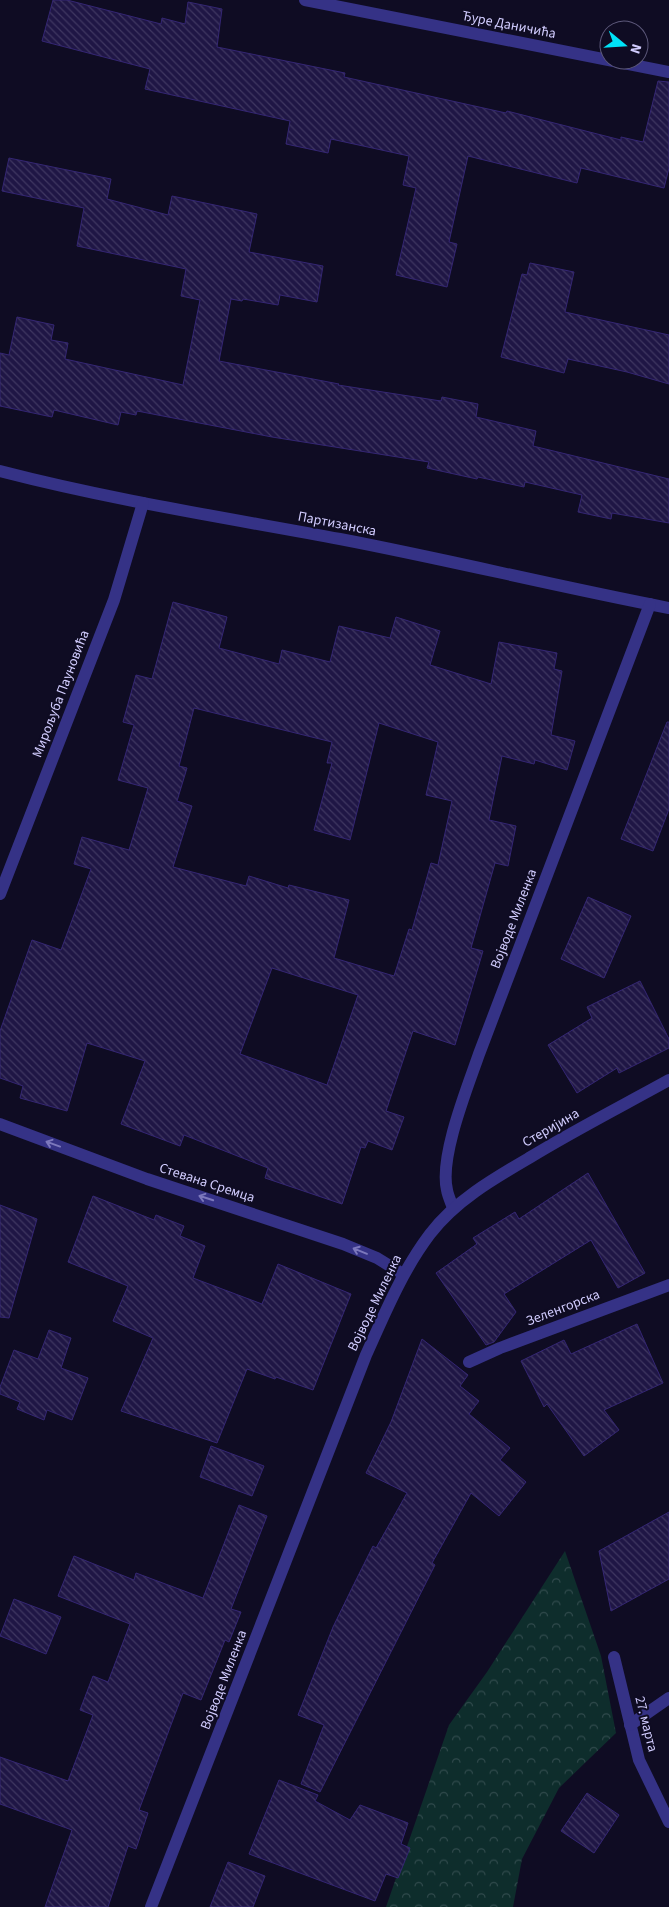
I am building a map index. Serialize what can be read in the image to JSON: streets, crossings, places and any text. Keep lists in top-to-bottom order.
{
  "streets": {
    "street": [
      "Ђуре Даничића",
      "Партизанска",
      "Мирољуба Пауновића",
      "Војводе Миленка",
      "Стеријина",
      "Стевана Сремца",
      "Зеленгорска",
      "27. марта"
    ]
  },
  "crossings": [
    ["Партизанска", "Мирољуба Пауновића"],
    ["Партизанска", "Војводе Миленка"],
    ["Војводе Миленка", "Стеријина"],
    ["Војводе Миленка", "Стевана Сремца"]
  ],
  "one_way": ["Стевана Сремца"],
  "north": "right"
}
